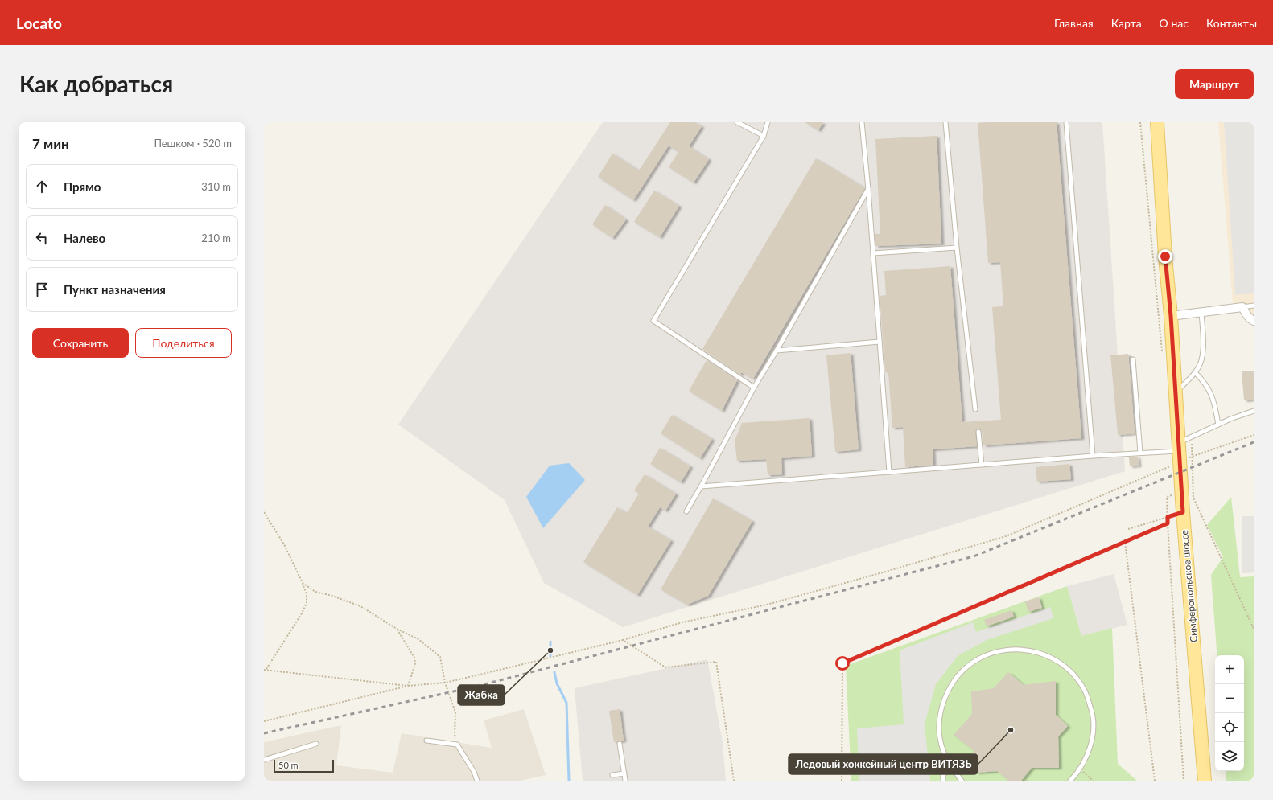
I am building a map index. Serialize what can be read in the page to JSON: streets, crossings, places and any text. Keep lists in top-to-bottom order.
{
  "streets": {
    "main road": ["Симферопольское шоссе"]
  },
  "places": ["Жабка", "Ледовый хоккейный центр ВИТЯЗЬ"],
  "scale_bar": "50 m",
  "page": {
    "header": "Locato",
    "nav": [
      "Главная",
      "Карта",
      "О нас",
      "Контакты"
    ],
    "buttons": [
      "Маршрут",
      ["Сохранить", "Поделиться"]
    ],
    "title": "Как добраться",
    "heading": ["7 мин", "Пешком · 520 m"],
    "list": [
      ["Прямо", "310 m"],
      ["Налево", "210 m"],
      "Пункт назначения"
    ],
    "map_buttons": ["+", "−"],
    "scale": "50 m"
  }
}
